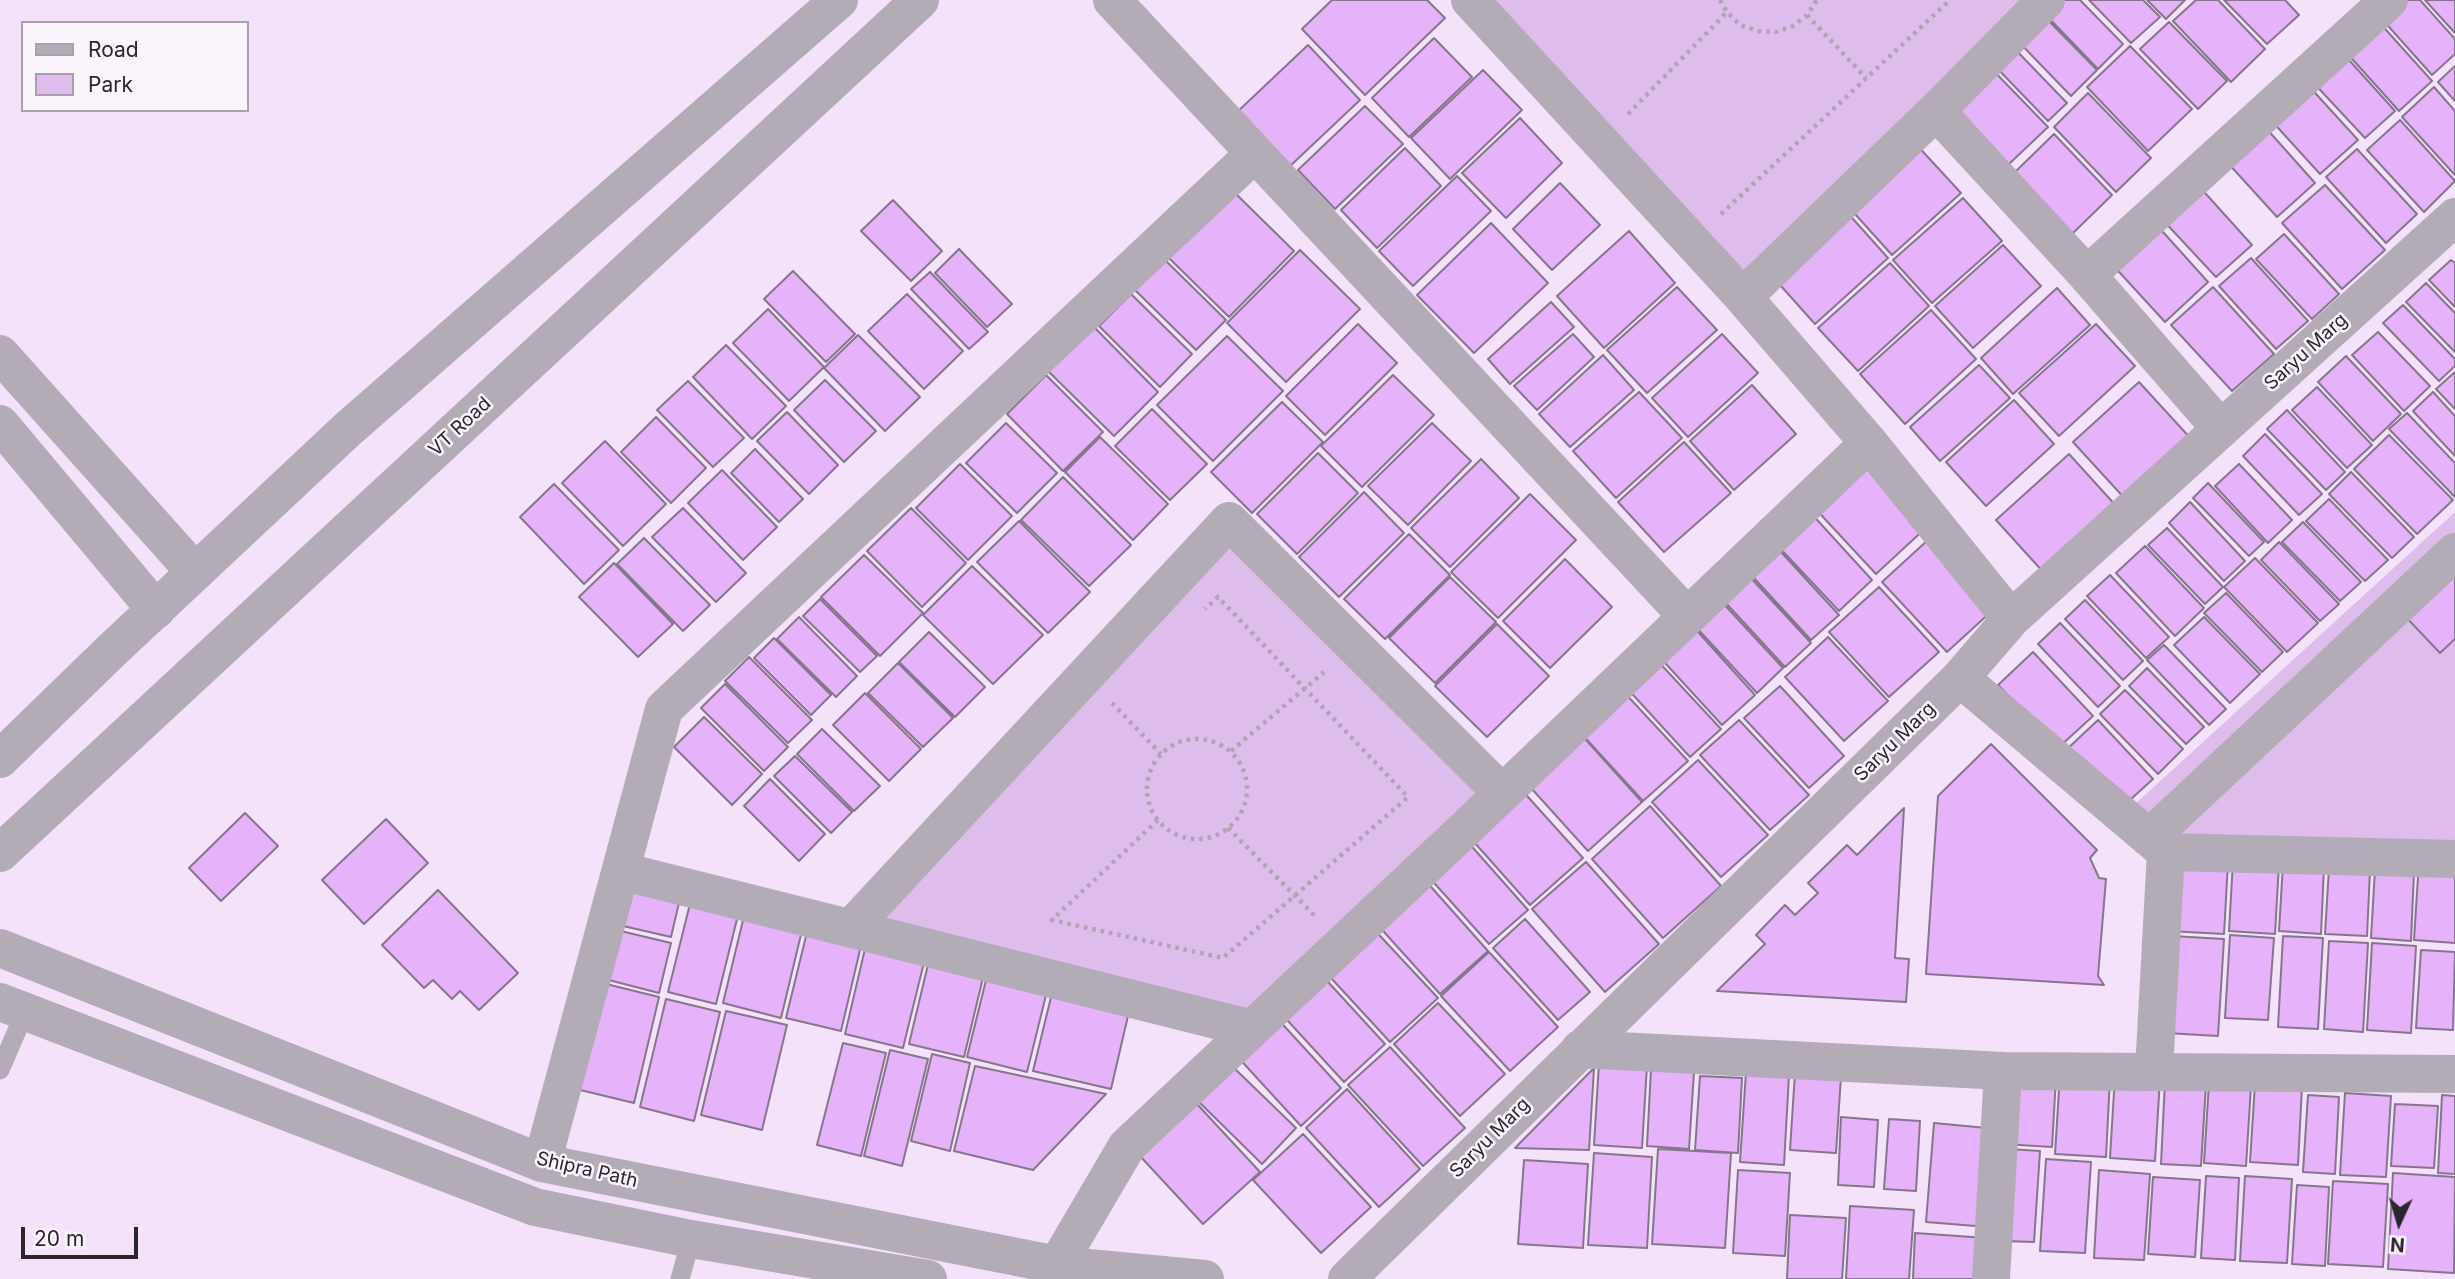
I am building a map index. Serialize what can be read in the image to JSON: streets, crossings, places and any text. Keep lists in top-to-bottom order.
{
  "streets": {
    "street": ["Saryu Marg", "VT Road", "Shipra Path"]
  },
  "legend": ["Road", "Park"],
  "scale_bar": "20 m",
  "north": "bottom"
}
